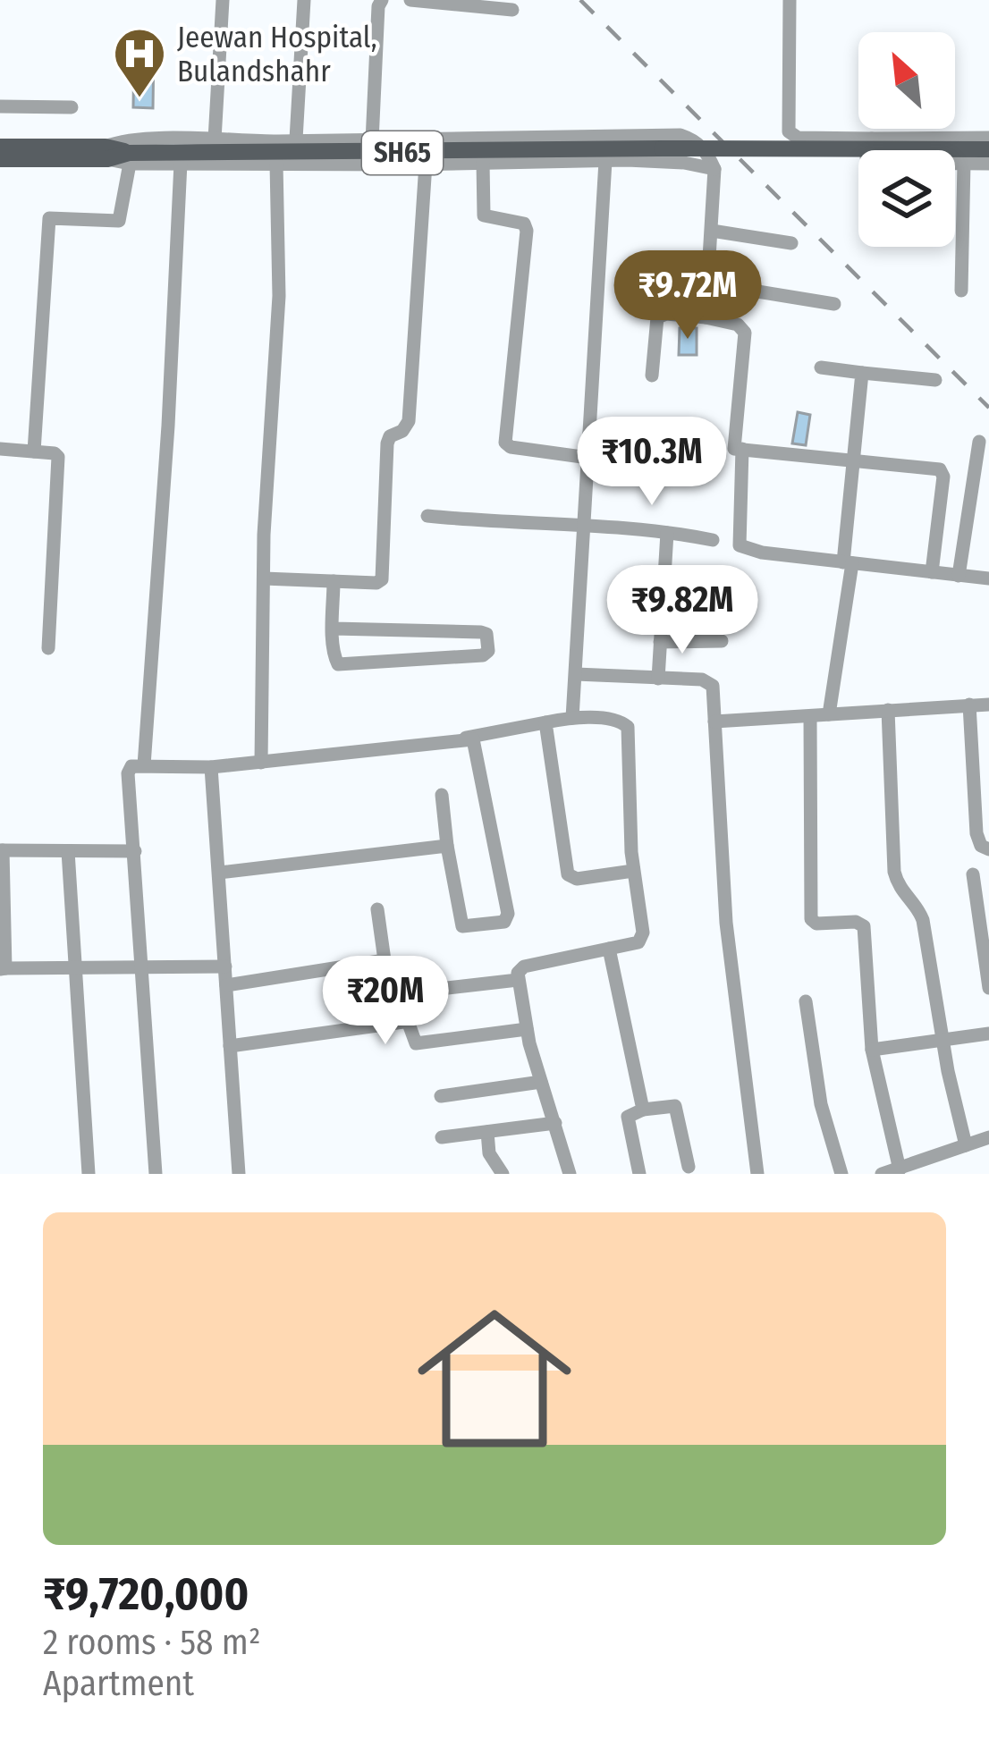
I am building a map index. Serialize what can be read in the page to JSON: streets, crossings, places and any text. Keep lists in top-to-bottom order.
{
  "streets": {
    "main road": ["SH65"]
  },
  "places": {
    "hospital": ["Jeewan Hospital, Bulandshahr"]
  },
  "north": "top left",
  "page": {
    "price": [
      "₹9.72M",
      "₹10.3M",
      "₹9.82M",
      "₹20M"
    ],
    "list": [
      {
        "name": "₹9,720,000",
        "note": "2 rooms · 58 m² · Apartment"
      }
    ]
  }
}
